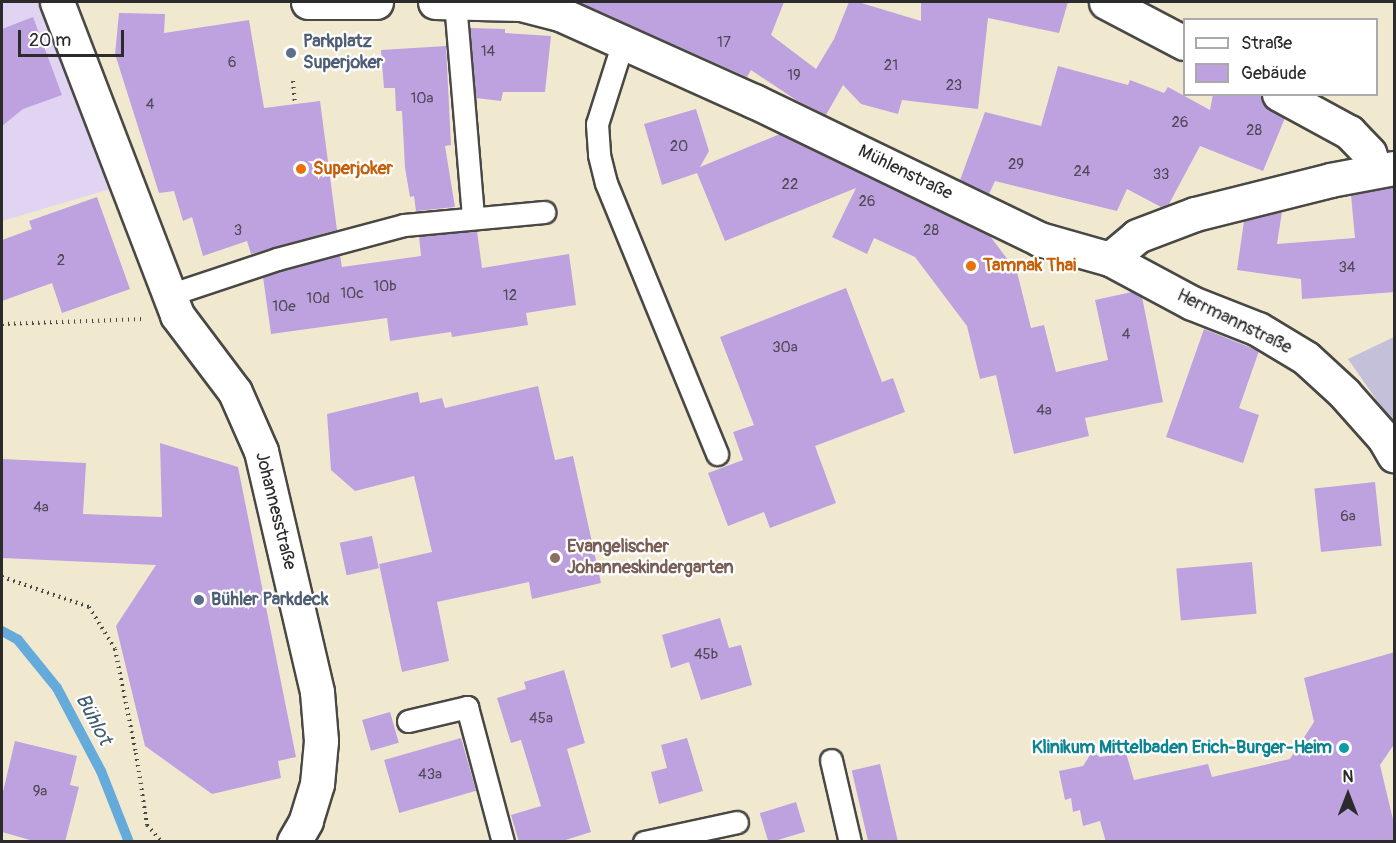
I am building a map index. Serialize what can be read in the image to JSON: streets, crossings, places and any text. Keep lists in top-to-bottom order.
{
  "streets": {
    "street": ["Mühlenstraße", "Herrmannstraße", "Johannesstraße"]
  },
  "crossings": [
    ["Mühlenstraße", "Herrmannstraße"]
  ],
  "water": ["Bühlot"],
  "places": [
    "Parkplatz Superjoker",
    "Superjoker",
    "Tamnak Thai",
    "Evangelischer Johanneskindergarten",
    "Bühler Parkdeck",
    "Klinikum Mittelbaden Erich-Burger-Heim"
  ],
  "house_numbers": [
    "17",
    "14",
    "6",
    "21",
    "19",
    "23",
    "10a",
    "4",
    "26",
    "28",
    "20",
    "29",
    "24",
    "33",
    "22",
    "26",
    "3",
    "28",
    "2",
    "34",
    "10b",
    "10c",
    "12",
    "10d",
    "10e",
    "4",
    "30a",
    "4a",
    "4a",
    "6a",
    "45b",
    "45a",
    "43a",
    "9a"
  ],
  "legend": ["Straße", "Gebäude"],
  "scale_bar": "20 m",
  "north": "top"
}
